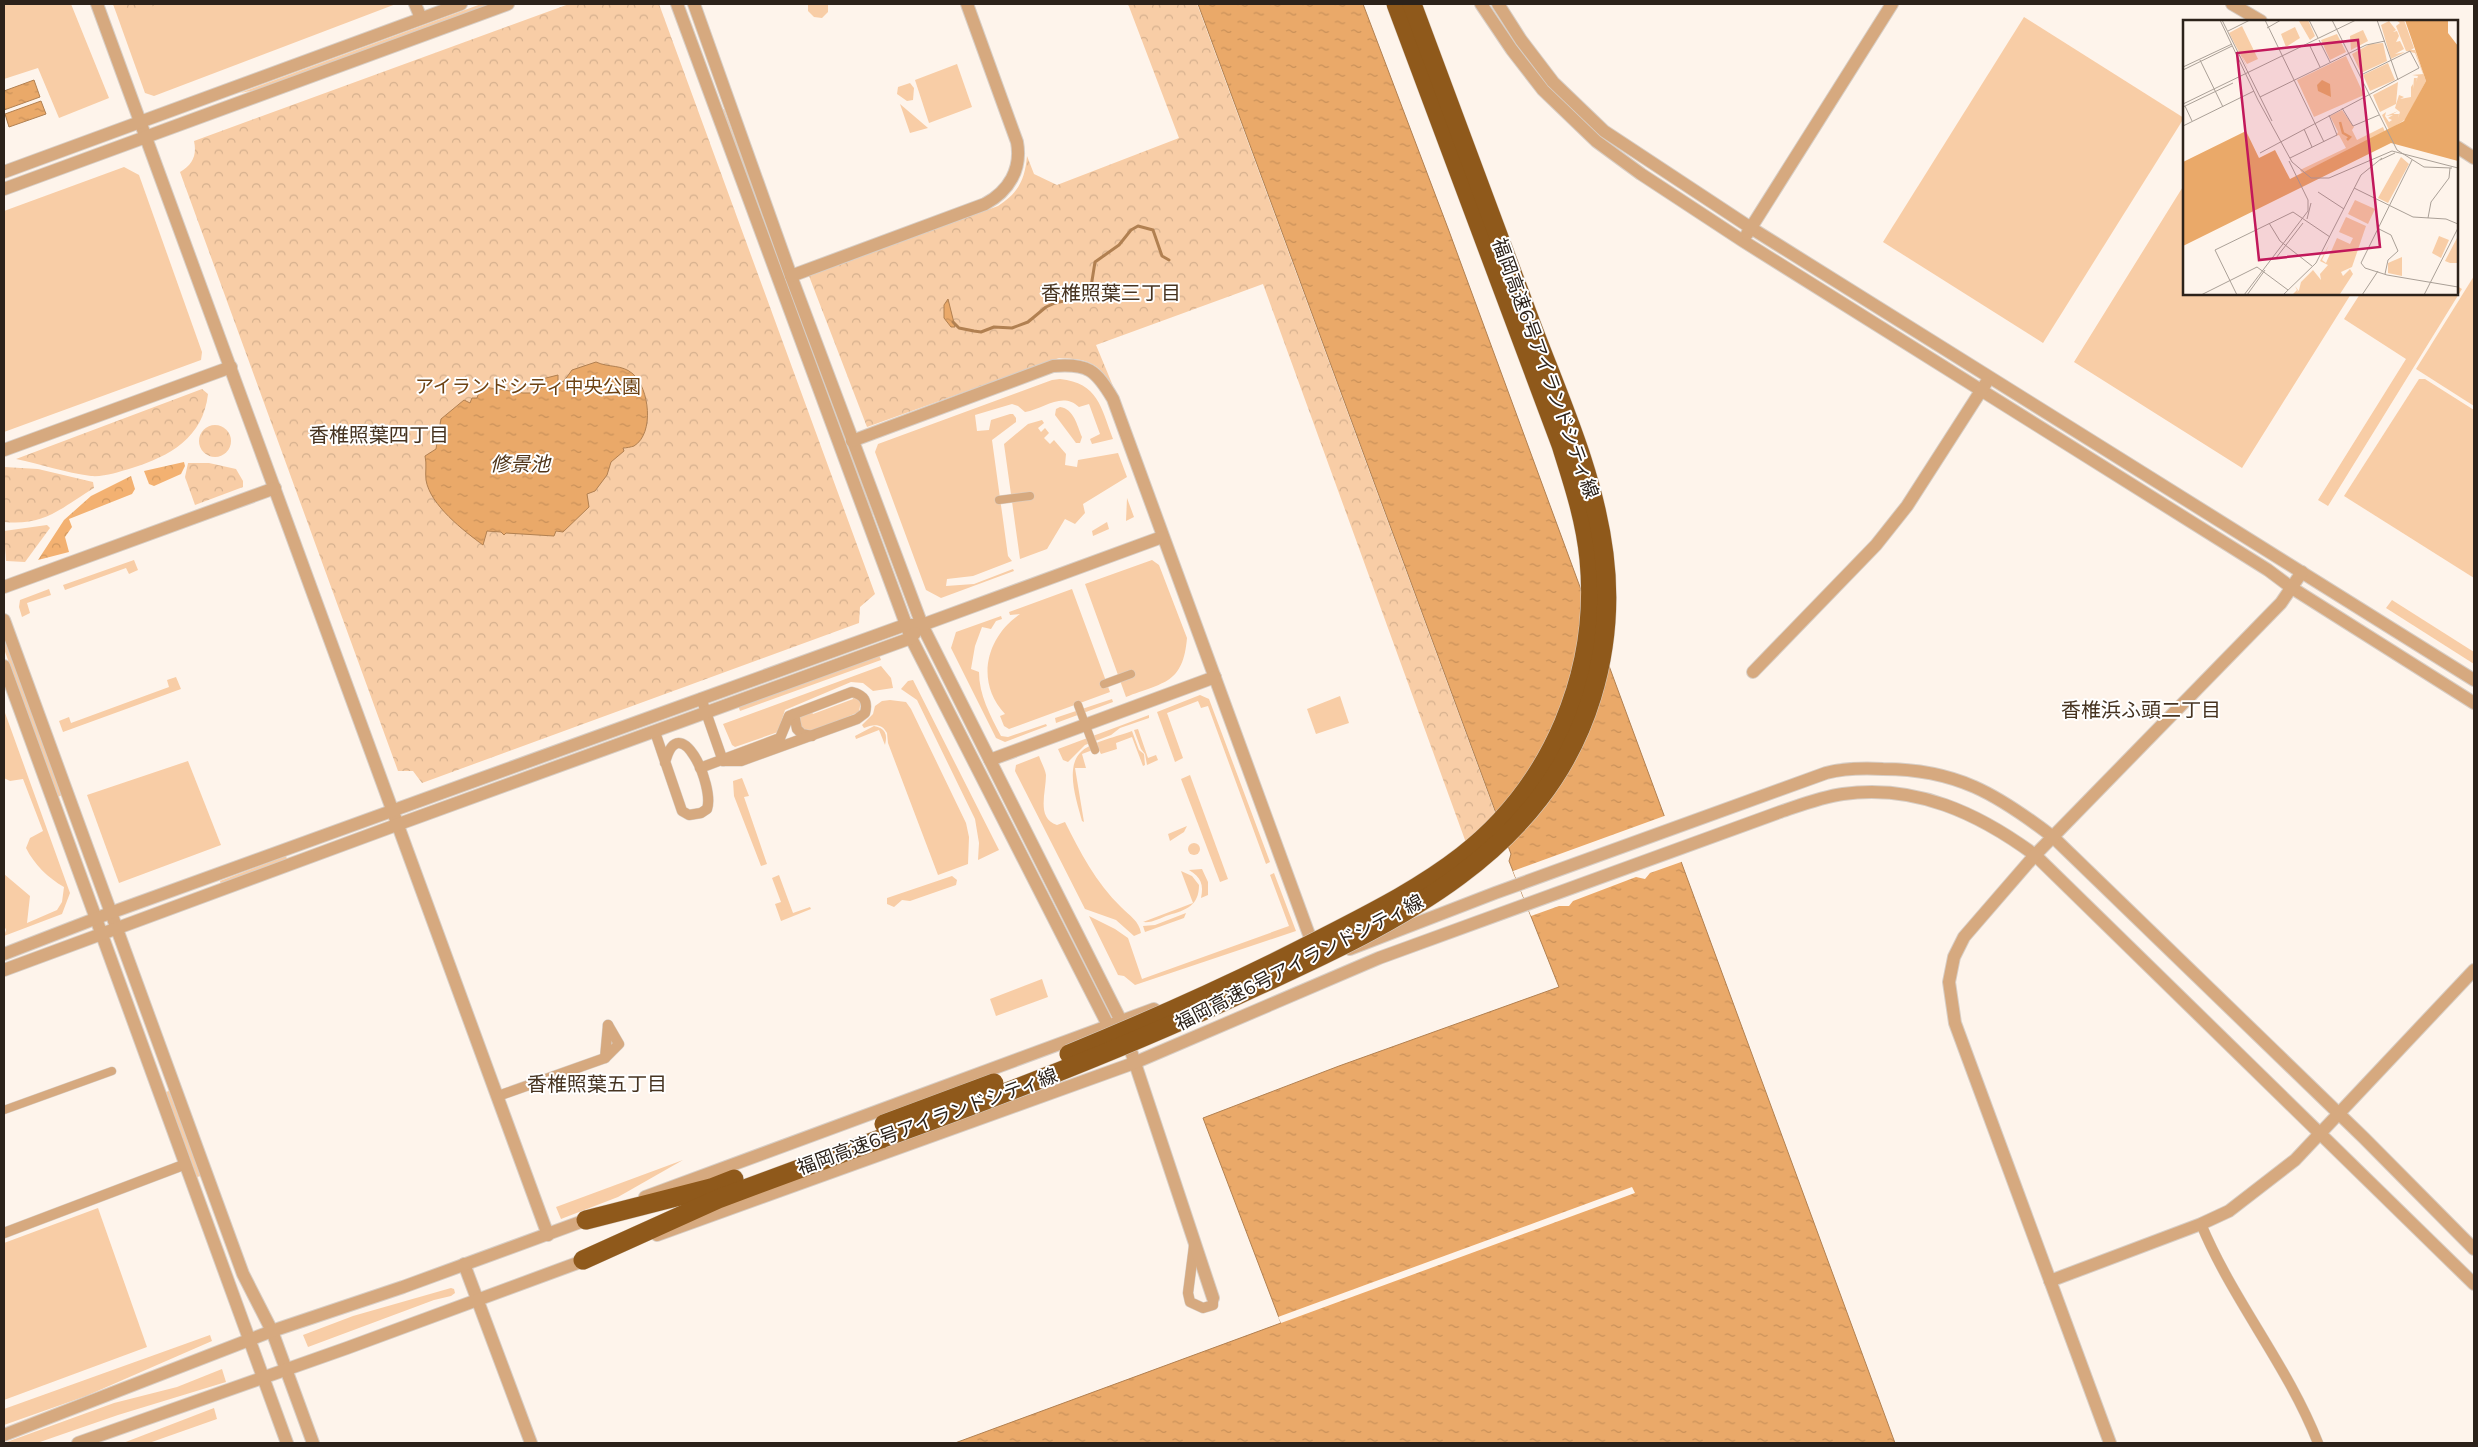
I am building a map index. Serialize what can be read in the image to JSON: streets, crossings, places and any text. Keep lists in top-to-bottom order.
{
  "streets": {
    "highway": ["福岡高速6号アイランドシティ線"]
  },
  "districts": [
    "香椎照葉三丁目",
    "香椎照葉四丁目",
    "香椎浜ふ頭二丁目",
    "香椎照葉五丁目"
  ],
  "water": ["修景池"],
  "parks": ["アイランドシティ中央公園"]
}
